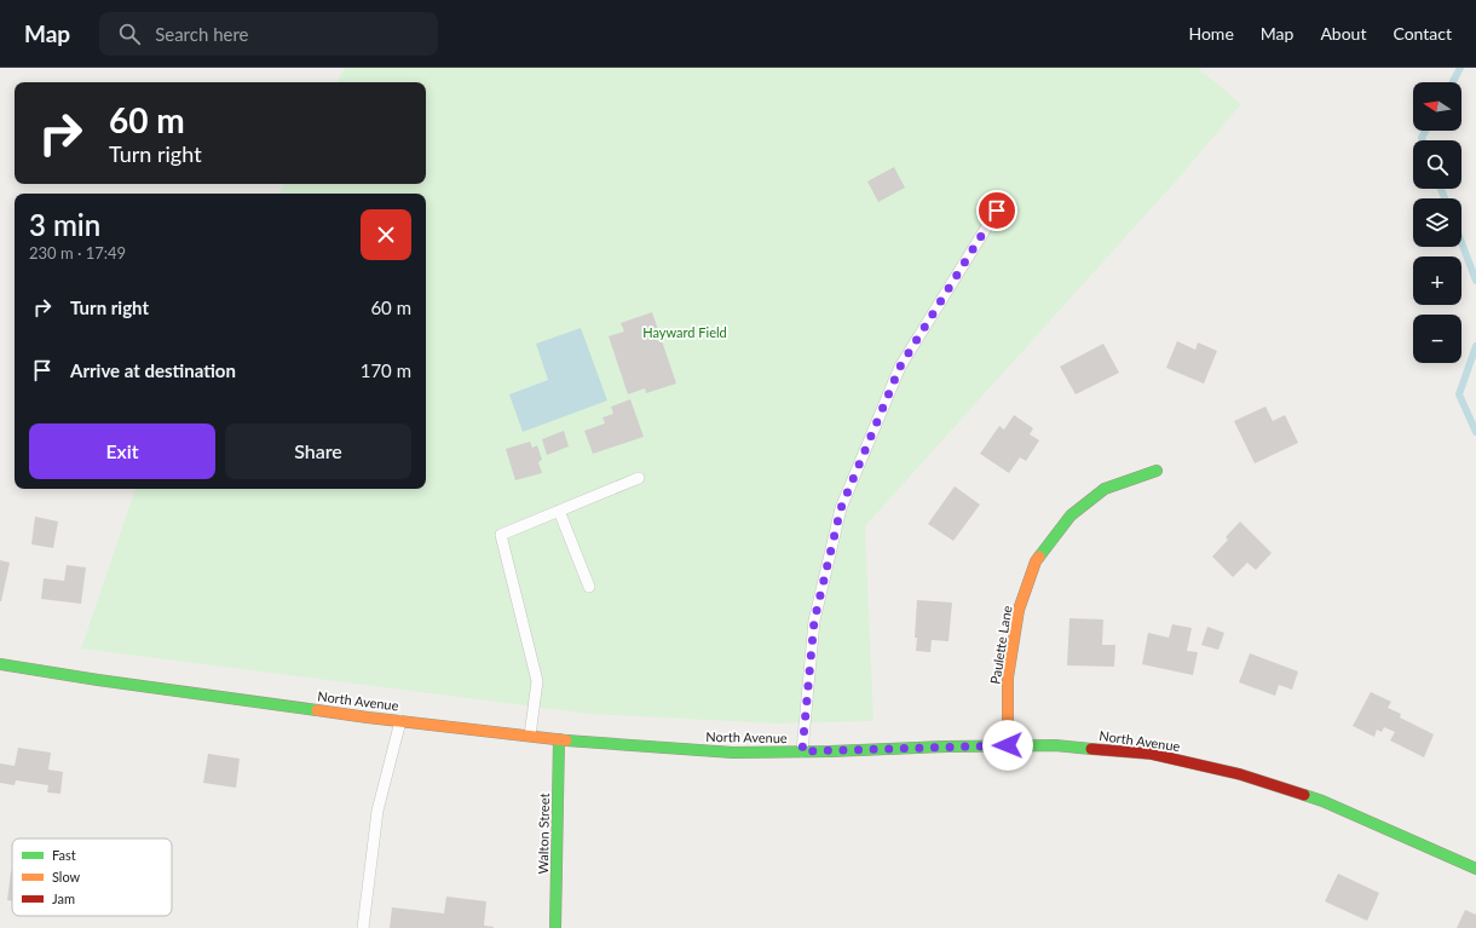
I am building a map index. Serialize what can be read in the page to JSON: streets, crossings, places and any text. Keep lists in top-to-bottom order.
{
  "streets": {
    "main road": ["Paulette Lane", "North Avenue", "Walton Street"]
  },
  "crossings": [
    ["Paulette Lane", "North Avenue"],
    ["North Avenue", "Walton Street"]
  ],
  "parks": ["Hayward Field"],
  "legend": ["Fast", "Slow", "Jam"],
  "north": "left",
  "page": {
    "header": "Map",
    "search": "Search here",
    "nav": [
      "Home",
      "Map",
      "About",
      "Contact"
    ],
    "map_buttons": ["+", "−"],
    "turn": ["60 m", "Turn right"],
    "heading": ["3 min", "230 m · 17:49"],
    "list": [
      {
        "name": "Turn right",
        "value": "60 m"
      },
      {
        "name": "Arrive at destination",
        "value": "170 m"
      }
    ],
    "buttons": ["Exit", "Share"]
  }
}
